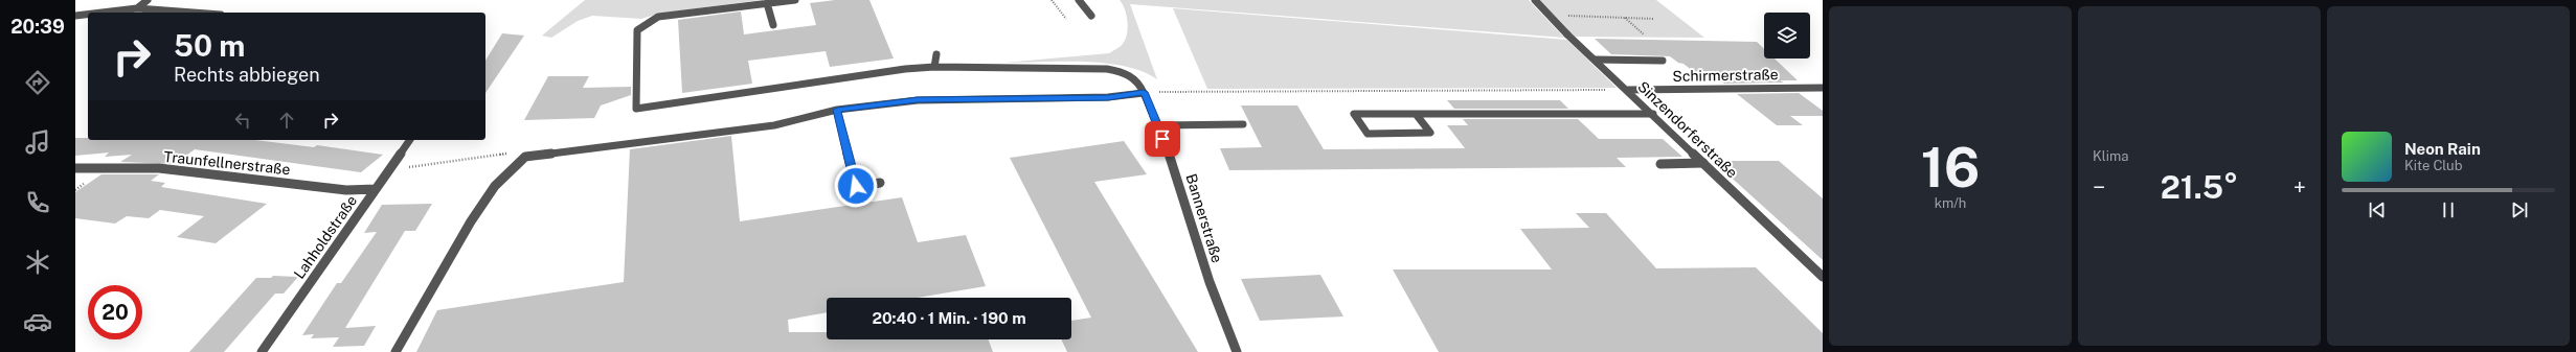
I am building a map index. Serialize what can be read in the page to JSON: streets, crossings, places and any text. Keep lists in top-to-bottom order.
{
  "streets": {
    "street": [
      "Schirmerstraße",
      "Sinzendorferstraße",
      "Traunfellnerstraße",
      "Bannerstraße",
      "Lahholdstraße"
    ]
  },
  "crossings": [
    ["Schirmerstraße", "Sinzendorferstraße"],
    ["Traunfellnerstraße", "Lahholdstraße"]
  ],
  "page": {
    "tabs": "20:39",
    "tile": [
      ["16", "km/h"],
      "Klima"
    ],
    "turn": ["50 m", "Rechts abbiegen"],
    "song": ["Neon Rain", "Kite Club"],
    "heat": ["−", "21.5°", "+"],
    "limit": "20",
    "trip": "20:40 · 1 Min. · 190 m"
  }
}
